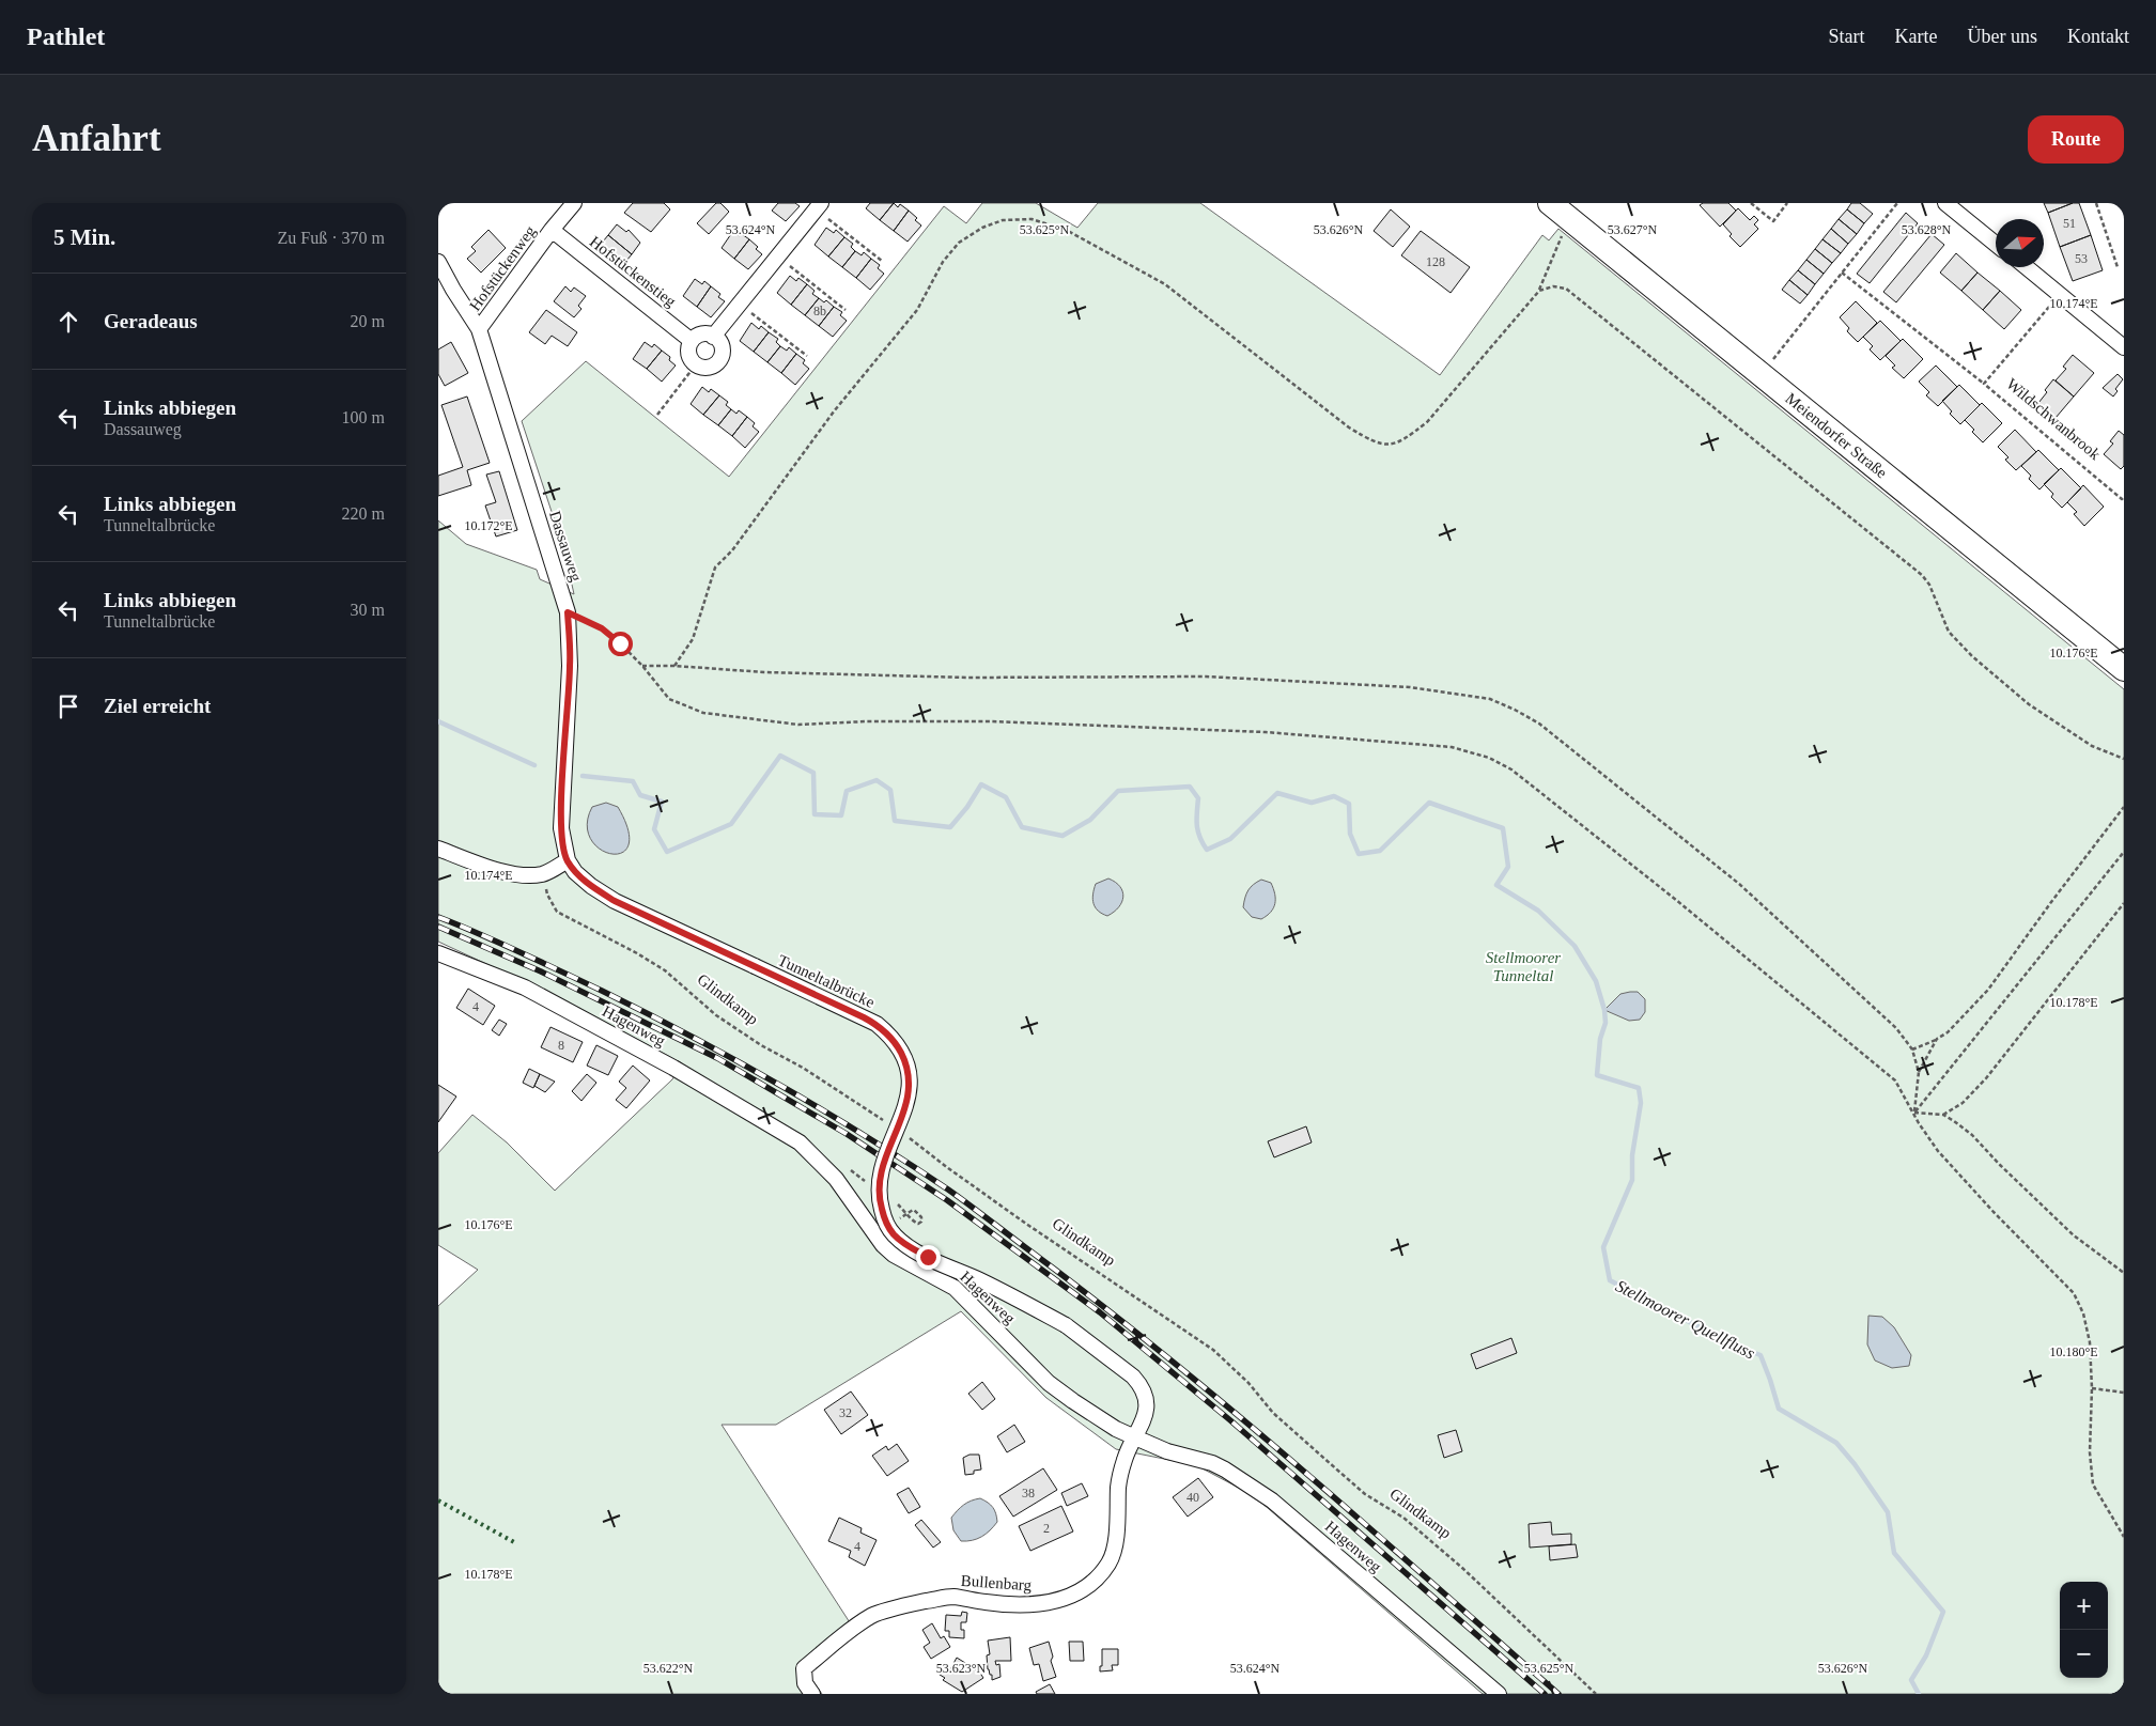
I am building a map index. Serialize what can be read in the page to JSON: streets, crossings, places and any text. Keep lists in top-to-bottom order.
{
  "streets": {
    "main road": ["Meiendorfer Straße"],
    "street": [
      "Hofstückenweg",
      "Hofstückenstieg",
      "Dassauweg",
      "Tunneltalbrücke",
      "Hagenweg",
      "Bullenbarg"
    ],
    "path": ["Wildschwanbrook", "Glindkamp"]
  },
  "crossings": [
    ["Hofstückenweg", "Hofstückenstieg"],
    ["Hofstückenweg", "Dassauweg"],
    ["Dassauweg", "Tunneltalbrücke"],
    ["Tunneltalbrücke", "Hagenweg"],
    ["Tunneltalbrücke", "Bullenbarg"],
    ["Hagenweg", "Bullenbarg"]
  ],
  "water": ["Stellmoorer Quellfluss"],
  "parks": ["Stellmoorer Tunneltal"],
  "house_numbers": [
    "51",
    "53",
    "128",
    "8b",
    "4",
    "8",
    "32",
    "38",
    "40",
    "2",
    "4"
  ],
  "north": "right",
  "page": {
    "header": "Pathlet",
    "nav": [
      "Start",
      "Karte",
      "Über uns",
      "Kontakt"
    ],
    "buttons": "Route",
    "title": "Anfahrt",
    "heading": ["5 Min.", "Zu Fuß · 370 m"],
    "list": [
      ["Geradeaus", "20 m"],
      ["Links abbiegen", "Dassauweg", "100 m"],
      ["Links abbiegen", "Tunneltalbrücke", "220 m"],
      ["Links abbiegen", "Tunneltalbrücke", "30 m"],
      "Ziel erreicht"
    ],
    "map_buttons": ["+", "−"]
  },
  "coordinates": [
    "53.625°N",
    "53.626°N",
    "53.627°N",
    "53.624°N",
    "53.628°N",
    "10.174°E",
    "10.172°E",
    "10.176°E",
    "10.178°E",
    "10.180°E",
    "53.622°N",
    "53.623°N"
  ]
}
